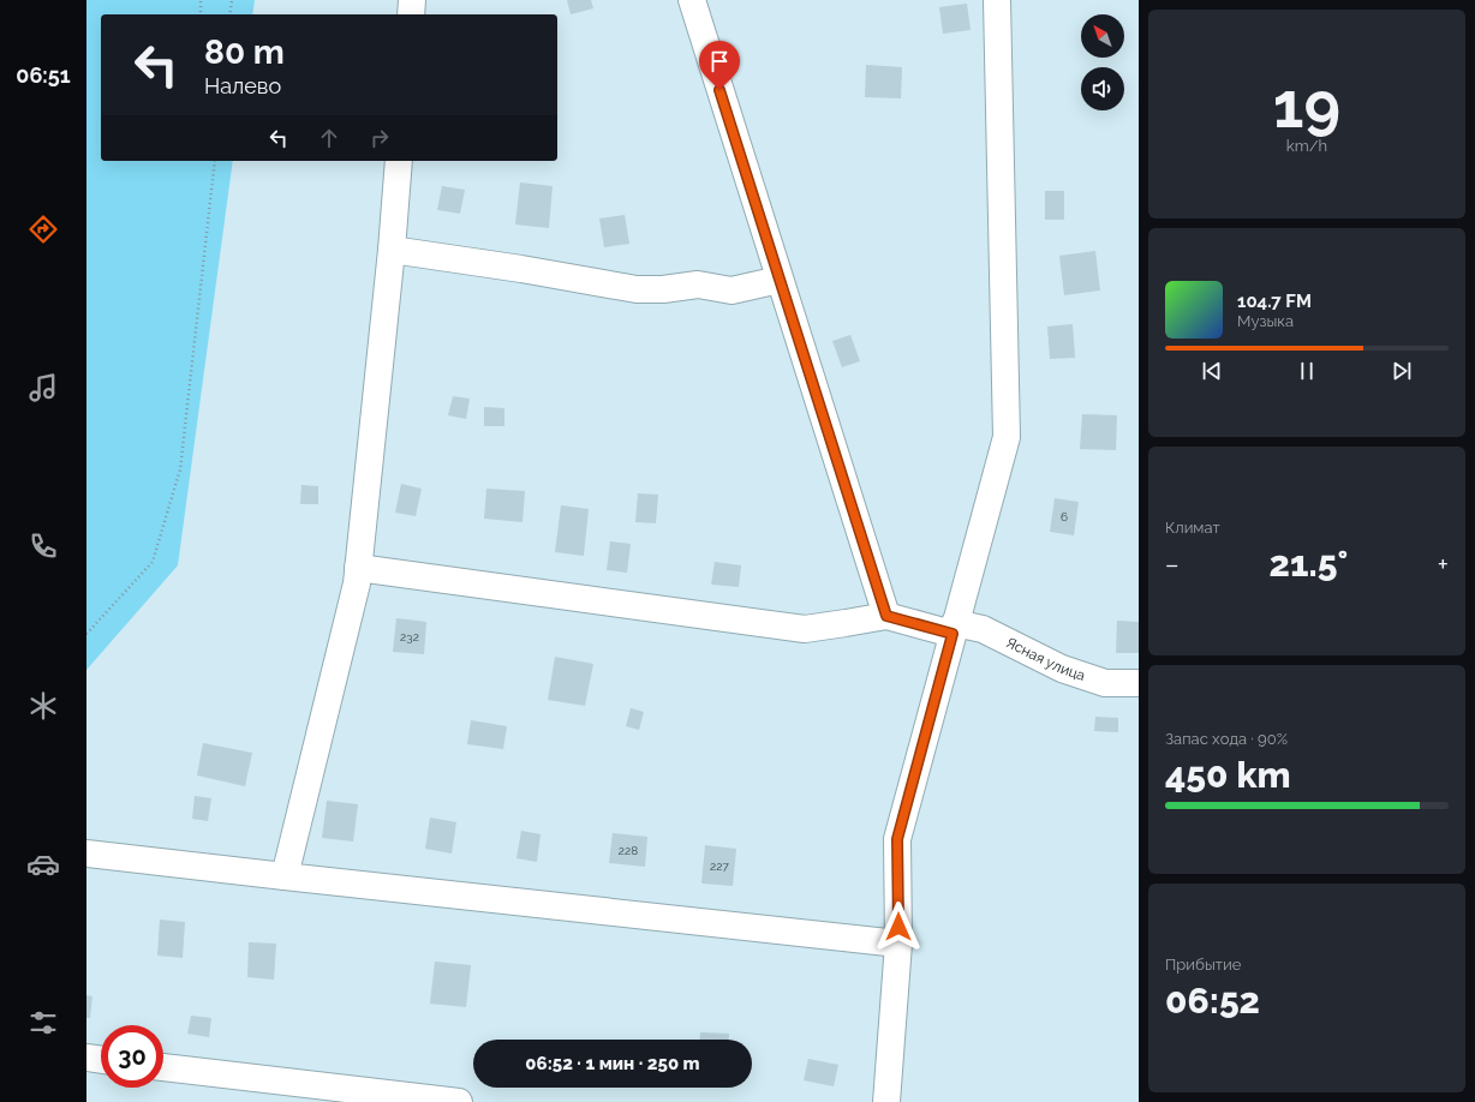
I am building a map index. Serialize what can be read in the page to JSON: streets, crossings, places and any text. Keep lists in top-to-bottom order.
{
  "streets": {
    "street": ["Ясная улица"]
  },
  "house_numbers": [
    "6",
    "232",
    "228",
    "227"
  ],
  "north": "top left",
  "page": {
    "tabs": "06:51",
    "tile": [
      ["19", "km/h"],
      "Климат",
      ["Запас хода · 90%", "450 km"],
      ["Прибытие", "06:52"]
    ],
    "turn": ["80 m", "Налево"],
    "song": ["104.7 FM", "Музыка"],
    "heat": ["−", "21.5°", "+"],
    "limit": "30",
    "trip": "06:52 · 1 мин · 250 m"
  }
}
